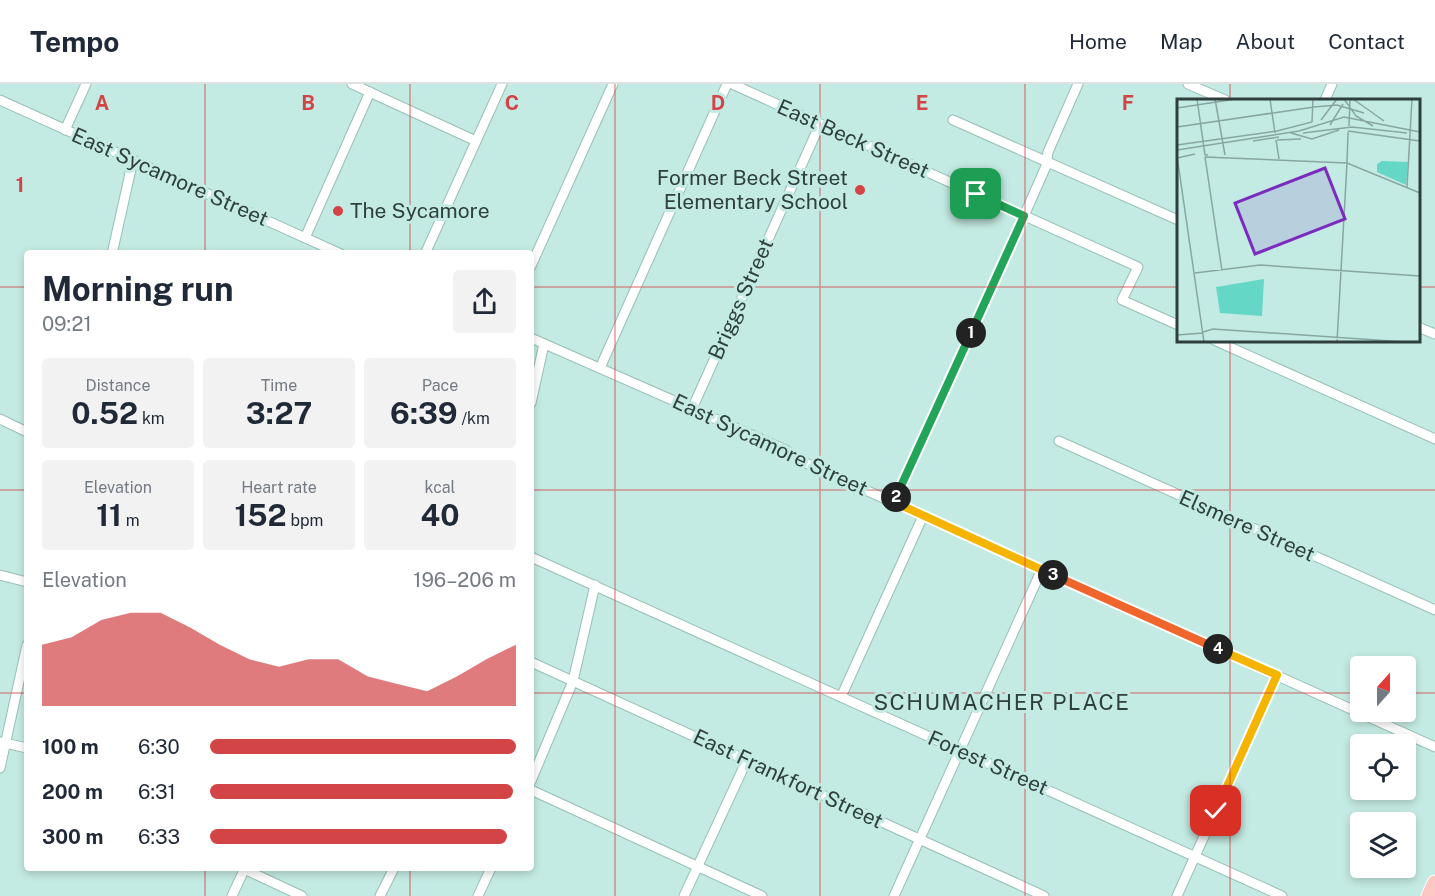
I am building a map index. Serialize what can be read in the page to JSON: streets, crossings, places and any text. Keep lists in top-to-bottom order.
{
  "streets": {
    "street": [
      "East Beck Street",
      "East Sycamore Street",
      "Briggs Street",
      "Elsmere Street",
      "Forest Street",
      "East Frankfort Street"
    ]
  },
  "crossings": [
    ["East Beck Street", "Briggs Street"],
    ["East Sycamore Street", "Briggs Street"]
  ],
  "districts": ["SCHUMACHER PLACE"],
  "places": ["Former Beck Street Elementary School", "The Sycamore"],
  "north": "top",
  "page": {
    "header": "Tempo",
    "nav": [
      "Home",
      "Map",
      "About",
      "Contact"
    ],
    "heading": ["Morning run", "09:21"],
    "pins": [
      "1",
      "2",
      "3",
      "4"
    ],
    "stats": [
      ["Distance", "0.52 km"],
      ["Time", "3:27"],
      ["Pace", "6:39 /km"],
      ["Elevation", "11 m"],
      ["Heart rate", "152 bpm"],
      ["kcal", "40"]
    ],
    "chart": ["Elevation", "196–206 m"],
    "list": [
      {
        "name": "100 m",
        "note": "6:30"
      },
      {
        "name": "200 m",
        "note": "6:31"
      },
      {
        "name": "300 m",
        "note": "6:33"
      }
    ]
  },
  "grid": {
    "columns": [
      "A",
      "B",
      "C",
      "D",
      "E",
      "F"
    ],
    "rows": ["1"]
  }
}
